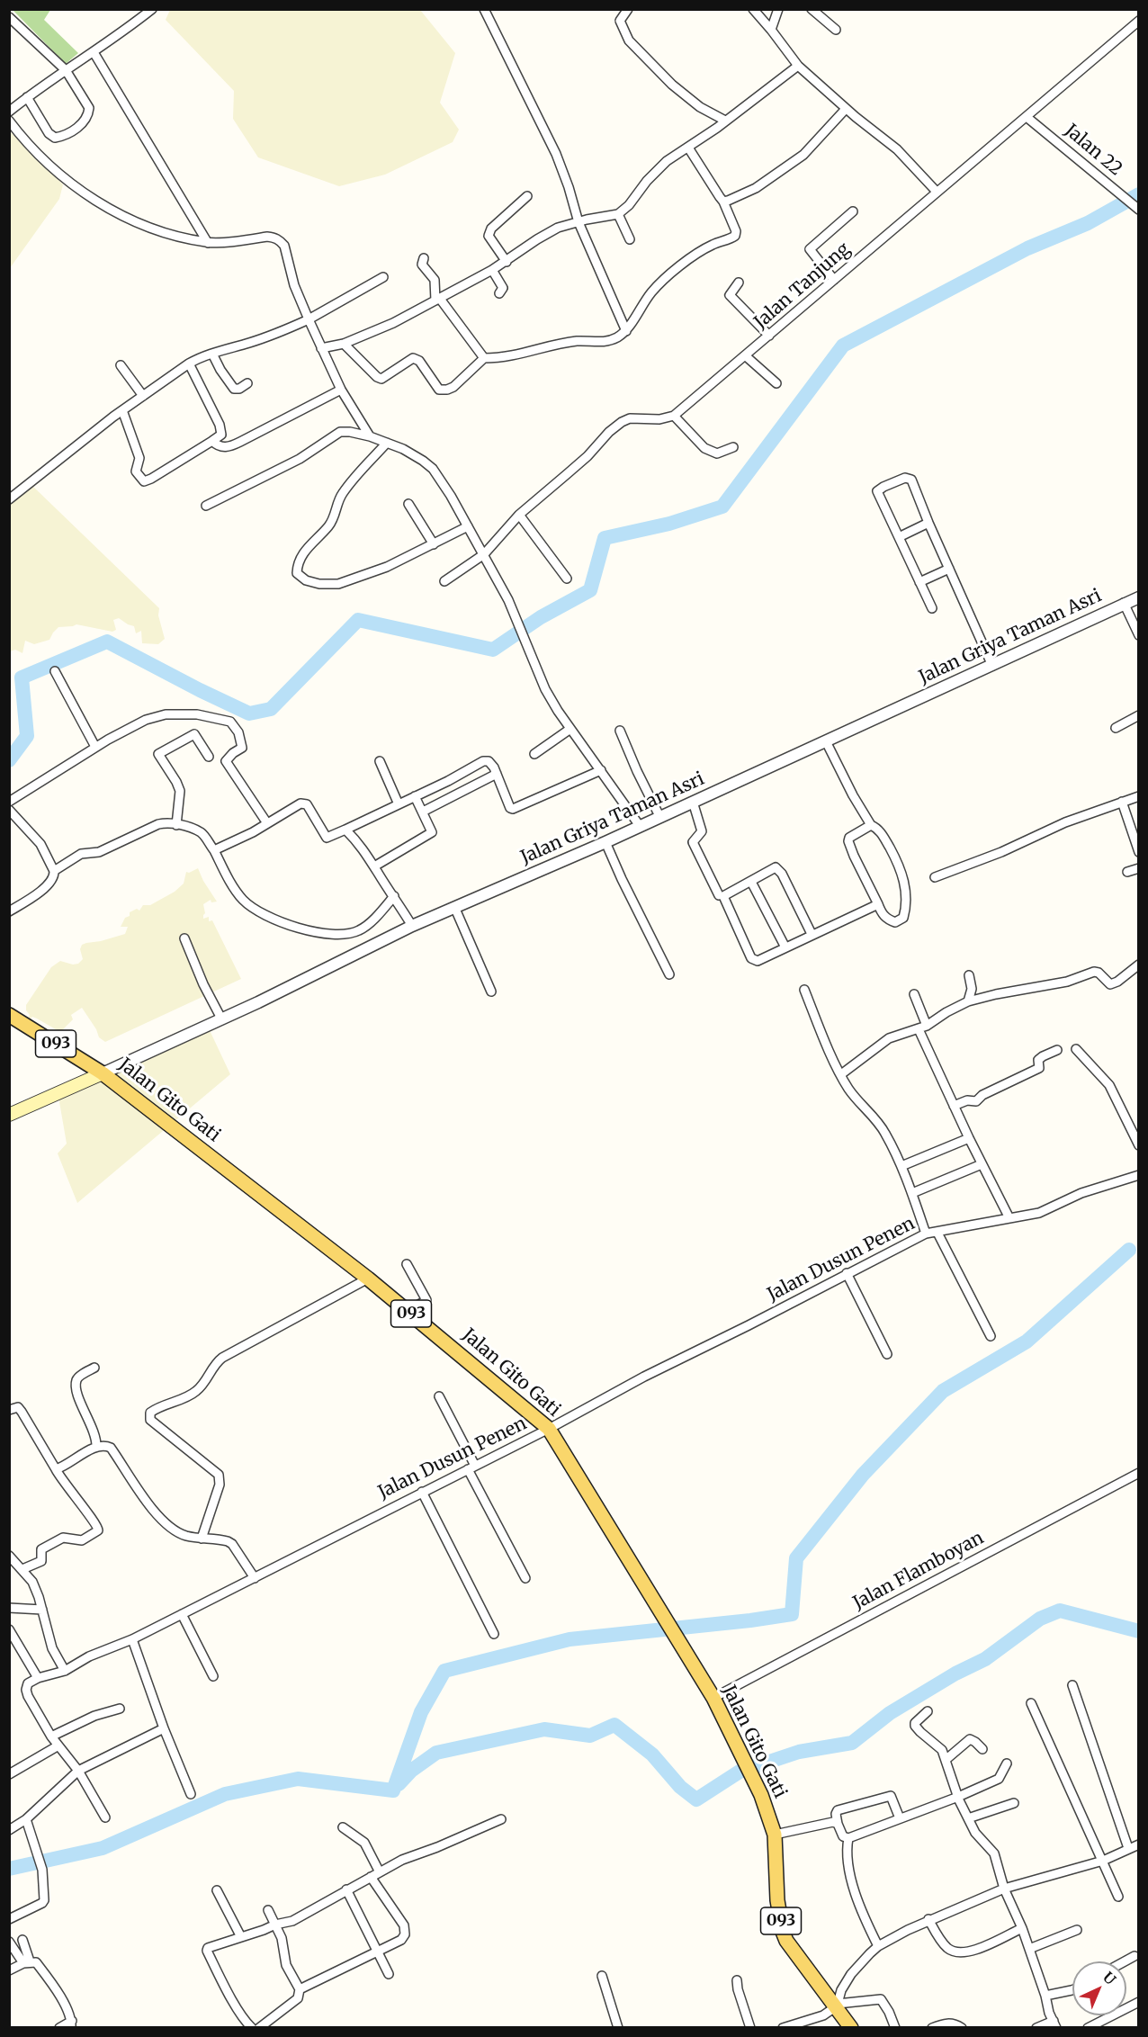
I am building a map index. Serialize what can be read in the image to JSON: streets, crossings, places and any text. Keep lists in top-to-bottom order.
{
  "streets": {
    "main road": ["093", "Jalan Gito Gati"],
    "street": [
      "Jalan 22",
      "Jalan Tanjung",
      "Jalan Griya Taman Asri",
      "Jalan Dusun Penen",
      "Jalan Flamboyan"
    ]
  },
  "crossings": [
    ["Jalan 22", "Jalan Tanjung"],
    ["Jalan Griya Taman Asri", "Jalan Gito Gati"],
    ["Jalan Gito Gati", "Jalan Dusun Penen"],
    ["Jalan Gito Gati", "Jalan Flamboyan"]
  ],
  "north": "top right"
}
